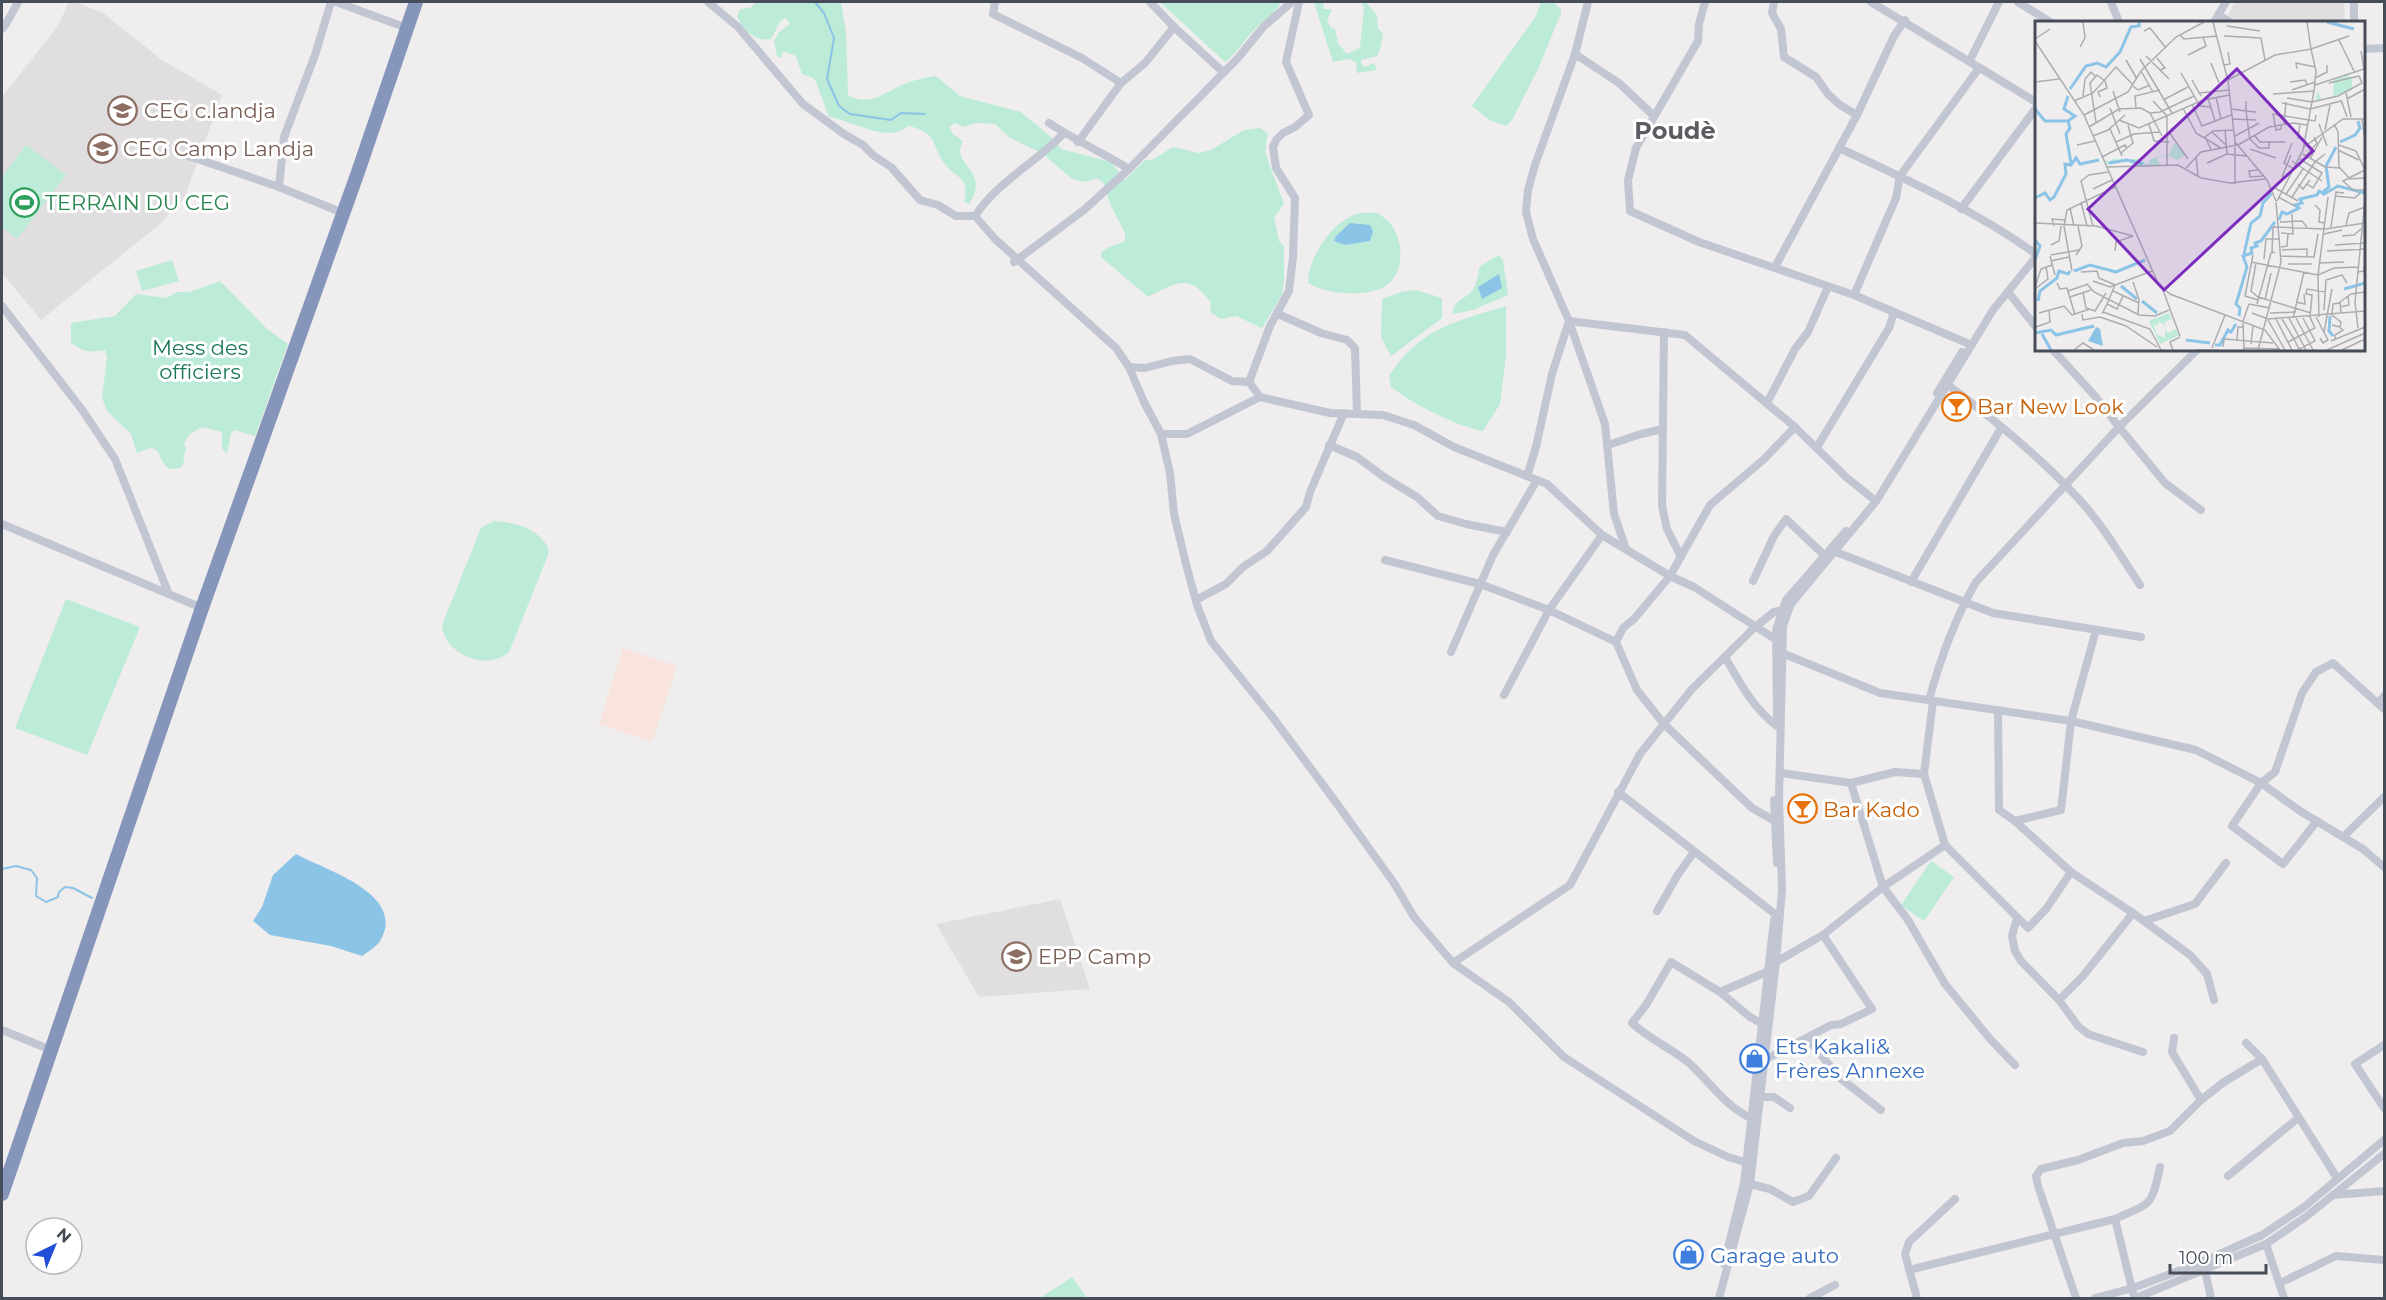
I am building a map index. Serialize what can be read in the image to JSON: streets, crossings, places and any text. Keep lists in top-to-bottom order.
{
  "districts": ["Poudè"],
  "parks": ["Mess des officiers"],
  "places": {
    "school or university": ["CEG c.landja", "CEG Camp Landja", "EPP Camp"],
    "sports": ["TERRAIN DU CEG"],
    "bar": ["Bar New Look", "Bar Kado"],
    "shop": ["Ets Kakali& Frères Annexe", "Garage auto"]
  },
  "scale_bar": "100 m",
  "north": "top right"
}
